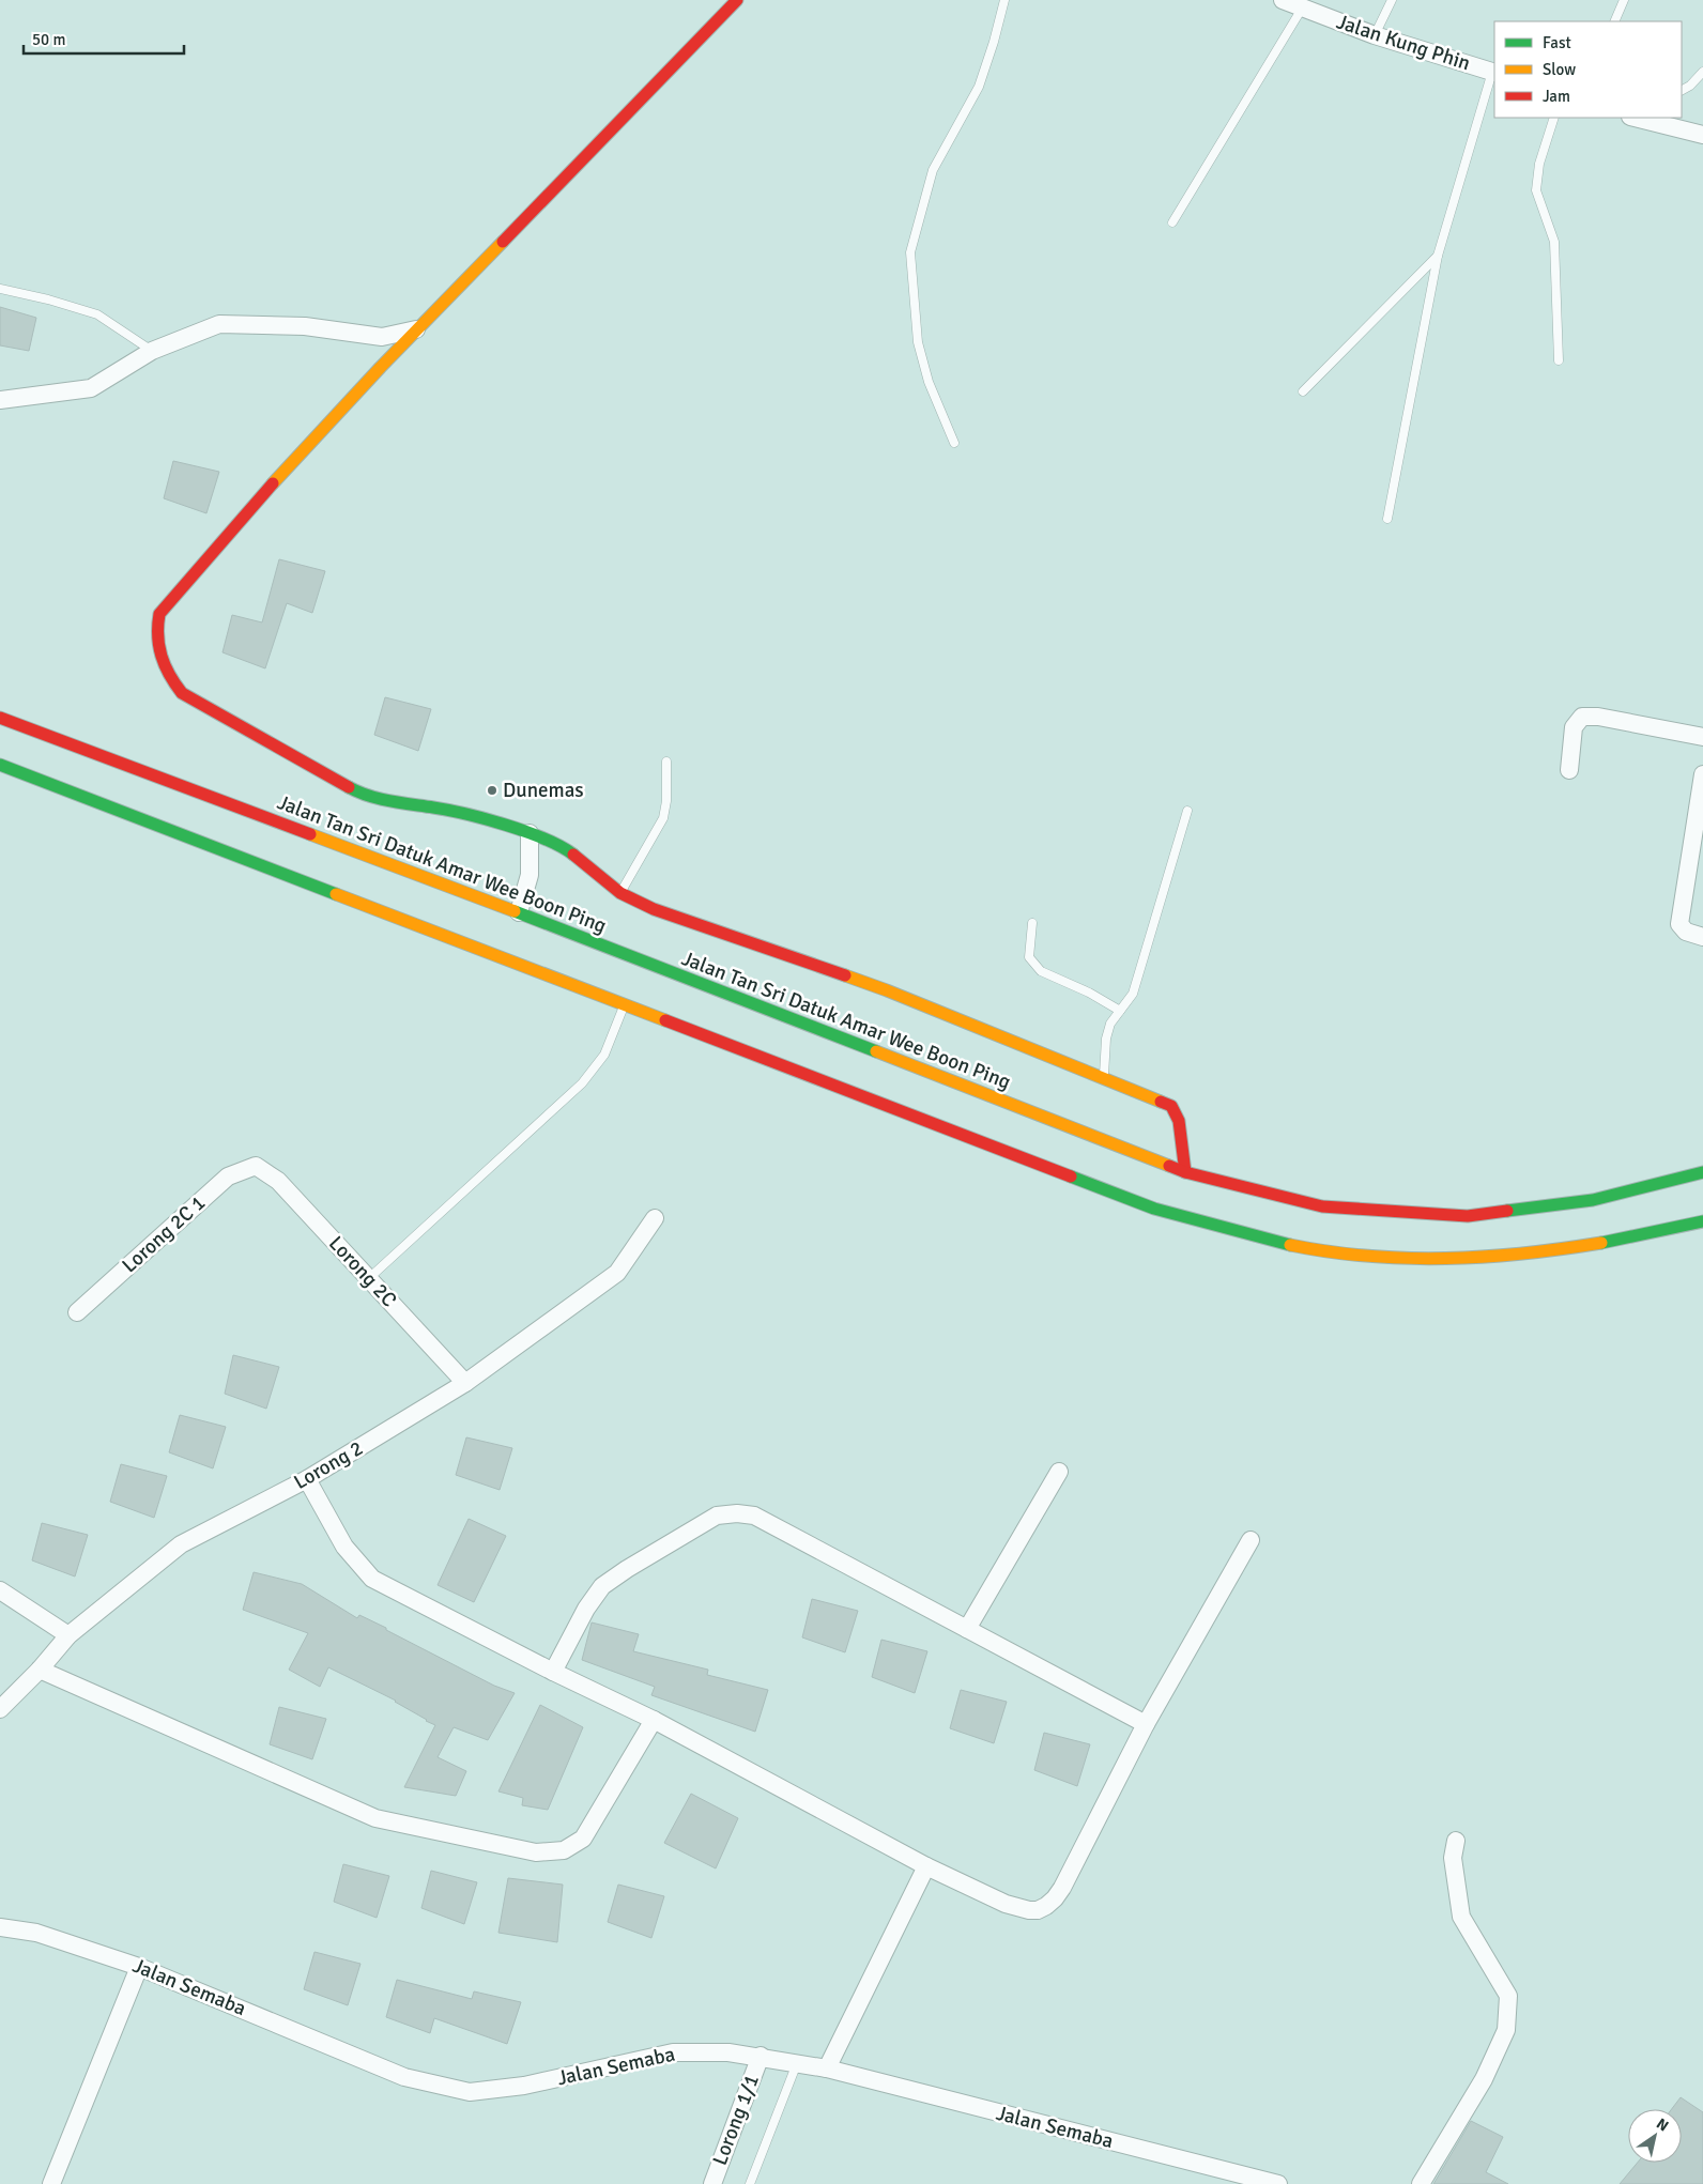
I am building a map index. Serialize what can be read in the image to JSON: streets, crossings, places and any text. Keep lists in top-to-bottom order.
{
  "streets": {
    "main road": ["Jalan Tan Sri Datuk Amar Wee Boon Ping"],
    "street": [
      "Jalan Kung Phin",
      "Lorong 2C 1",
      "Lorong 2C",
      "Lorong 2",
      "Jalan Semaba",
      "Lorong 1/1"
    ]
  },
  "crossings": [
    ["Lorong 2C 1", "Lorong 2C"],
    ["Lorong 2C", "Lorong 2"],
    ["Jalan Semaba", "Lorong 1/1"]
  ],
  "places": ["Dunemas"],
  "legend": ["Fast", "Slow", "Jam"],
  "scale_bar": "50 m",
  "north": "top right"
}
